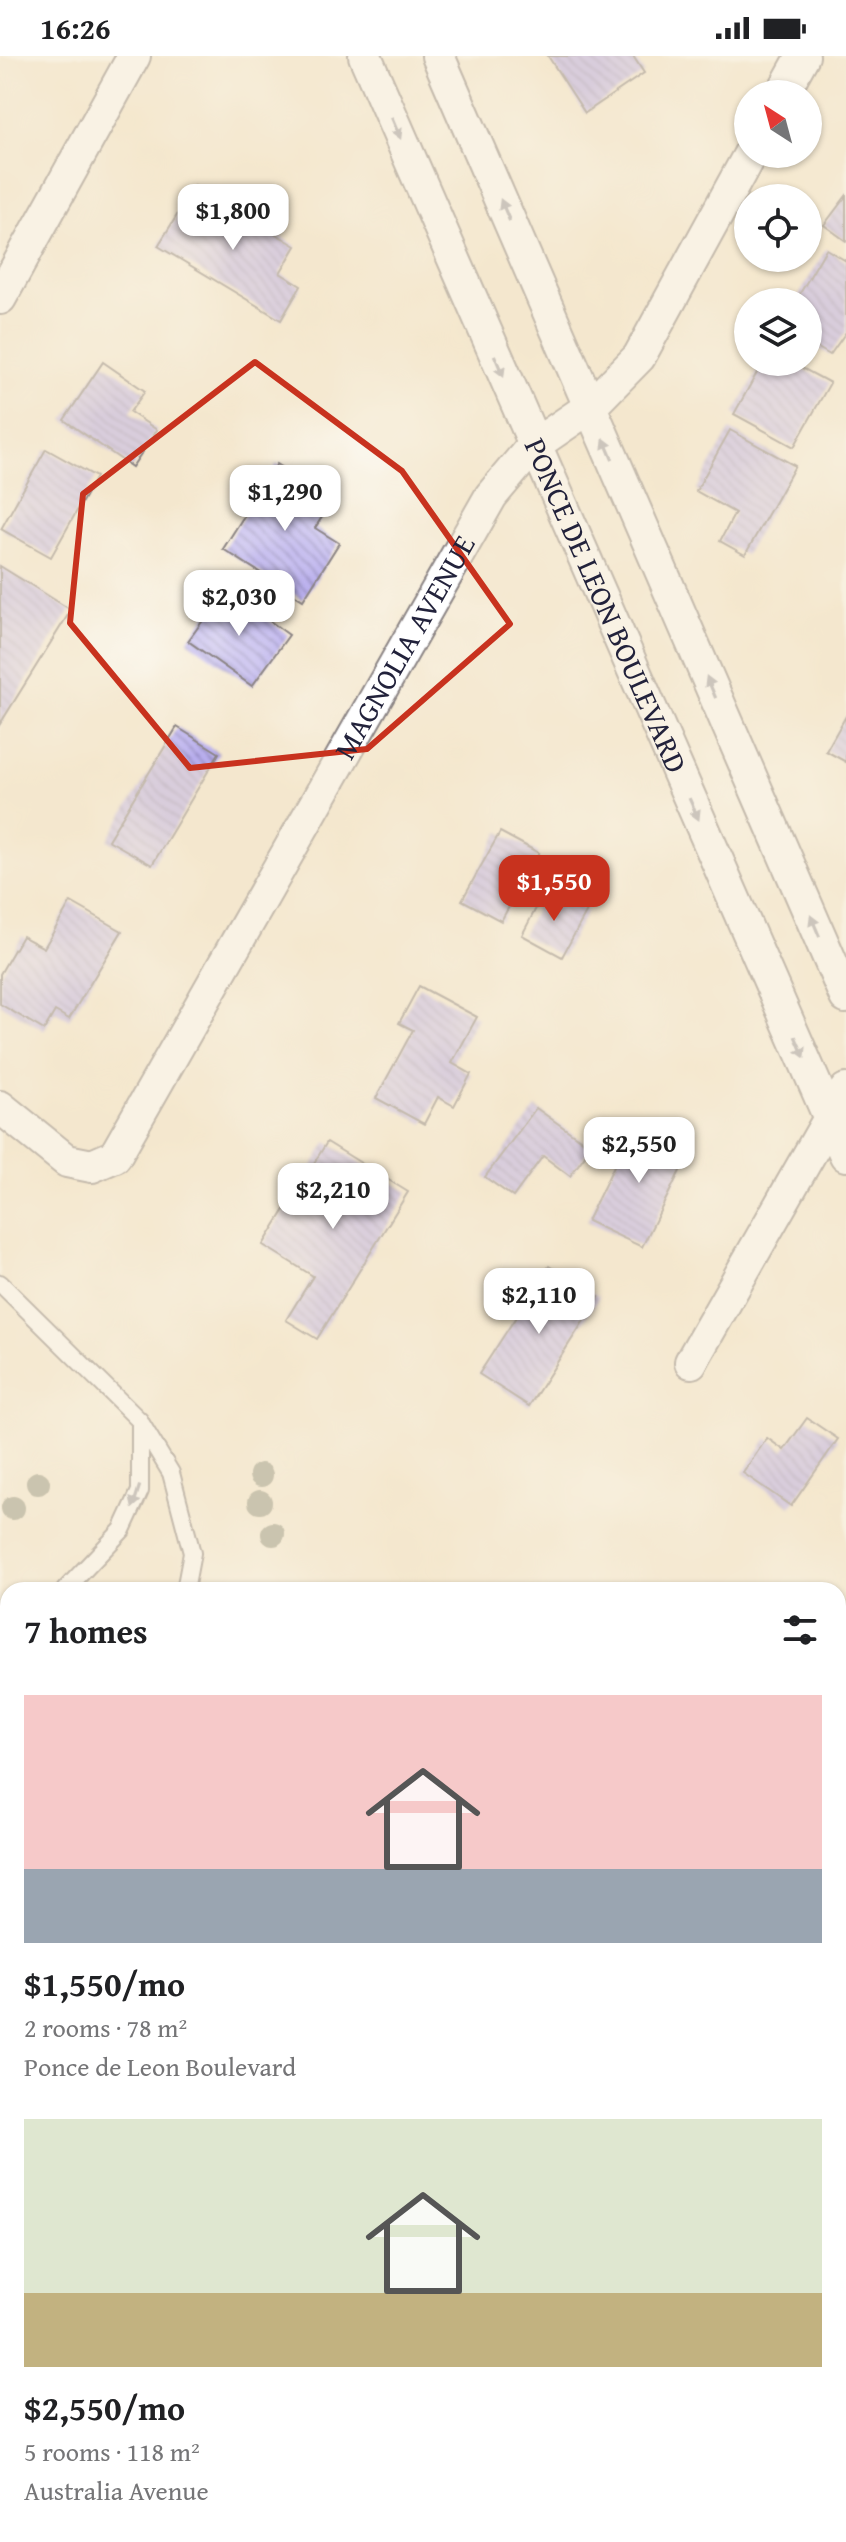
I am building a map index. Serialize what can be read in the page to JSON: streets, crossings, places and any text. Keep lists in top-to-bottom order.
{
  "streets": {
    "street": ["PONCE DE LEON BOULEVARD", "MAGNOLIA AVENUE"]
  },
  "crossings": [
    ["PONCE DE LEON BOULEVARD", "MAGNOLIA AVENUE"]
  ],
  "north": "top left",
  "page": {
    "status": "16:26",
    "price": [
      "$1,800",
      "$1,290",
      "$2,030",
      "$1,550",
      "$2,550",
      "$2,210",
      "$2,110"
    ],
    "heading": "7 homes",
    "list": [
      {
        "name": "$1,550/mo",
        "note": "2 rooms · 78 m² · Ponce de Leon Boulevard"
      },
      {
        "name": "$2,550/mo",
        "note": "5 rooms · 118 m² · Australia Avenue"
      }
    ]
  }
}
